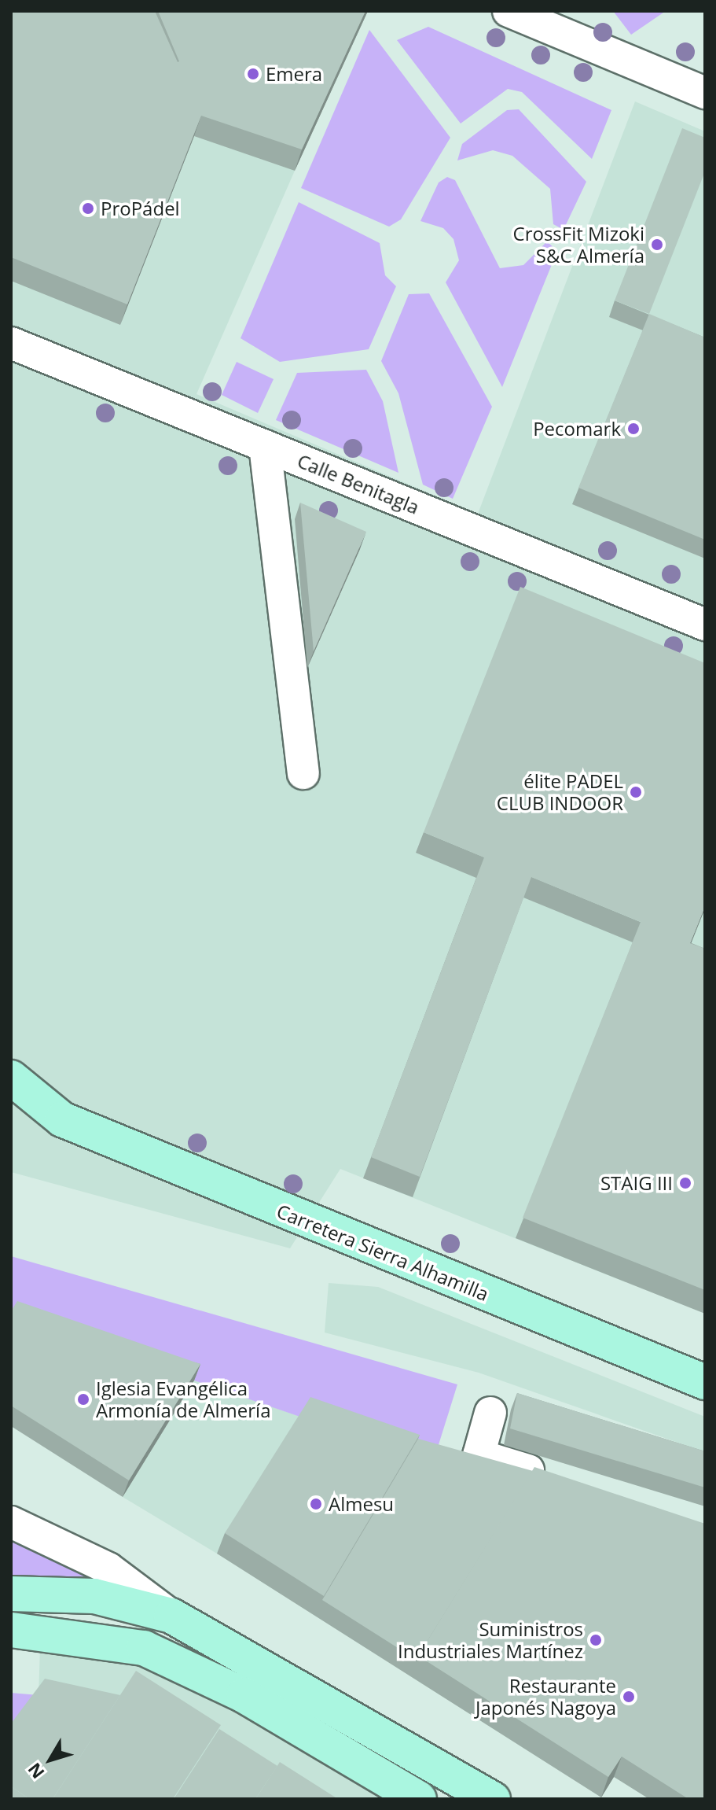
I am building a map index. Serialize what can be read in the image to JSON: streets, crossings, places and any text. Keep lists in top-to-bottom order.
{
  "streets": {
    "main road": ["Carretera Sierra Alhamilla"],
    "street": ["Calle Benitagla"]
  },
  "places": [
    "Emera",
    "ProPádel",
    "CrossFit Mizoki S&C Almería",
    "Pecomark",
    "élite PADEL CLUB INDOOR",
    "STAIG III",
    "Iglesia Evangélica Armonía de Almería",
    "Almesu",
    "Suministros Industriales Martínez",
    "Restaurante Japonés Nagoya"
  ],
  "north": "bottom left"
}
